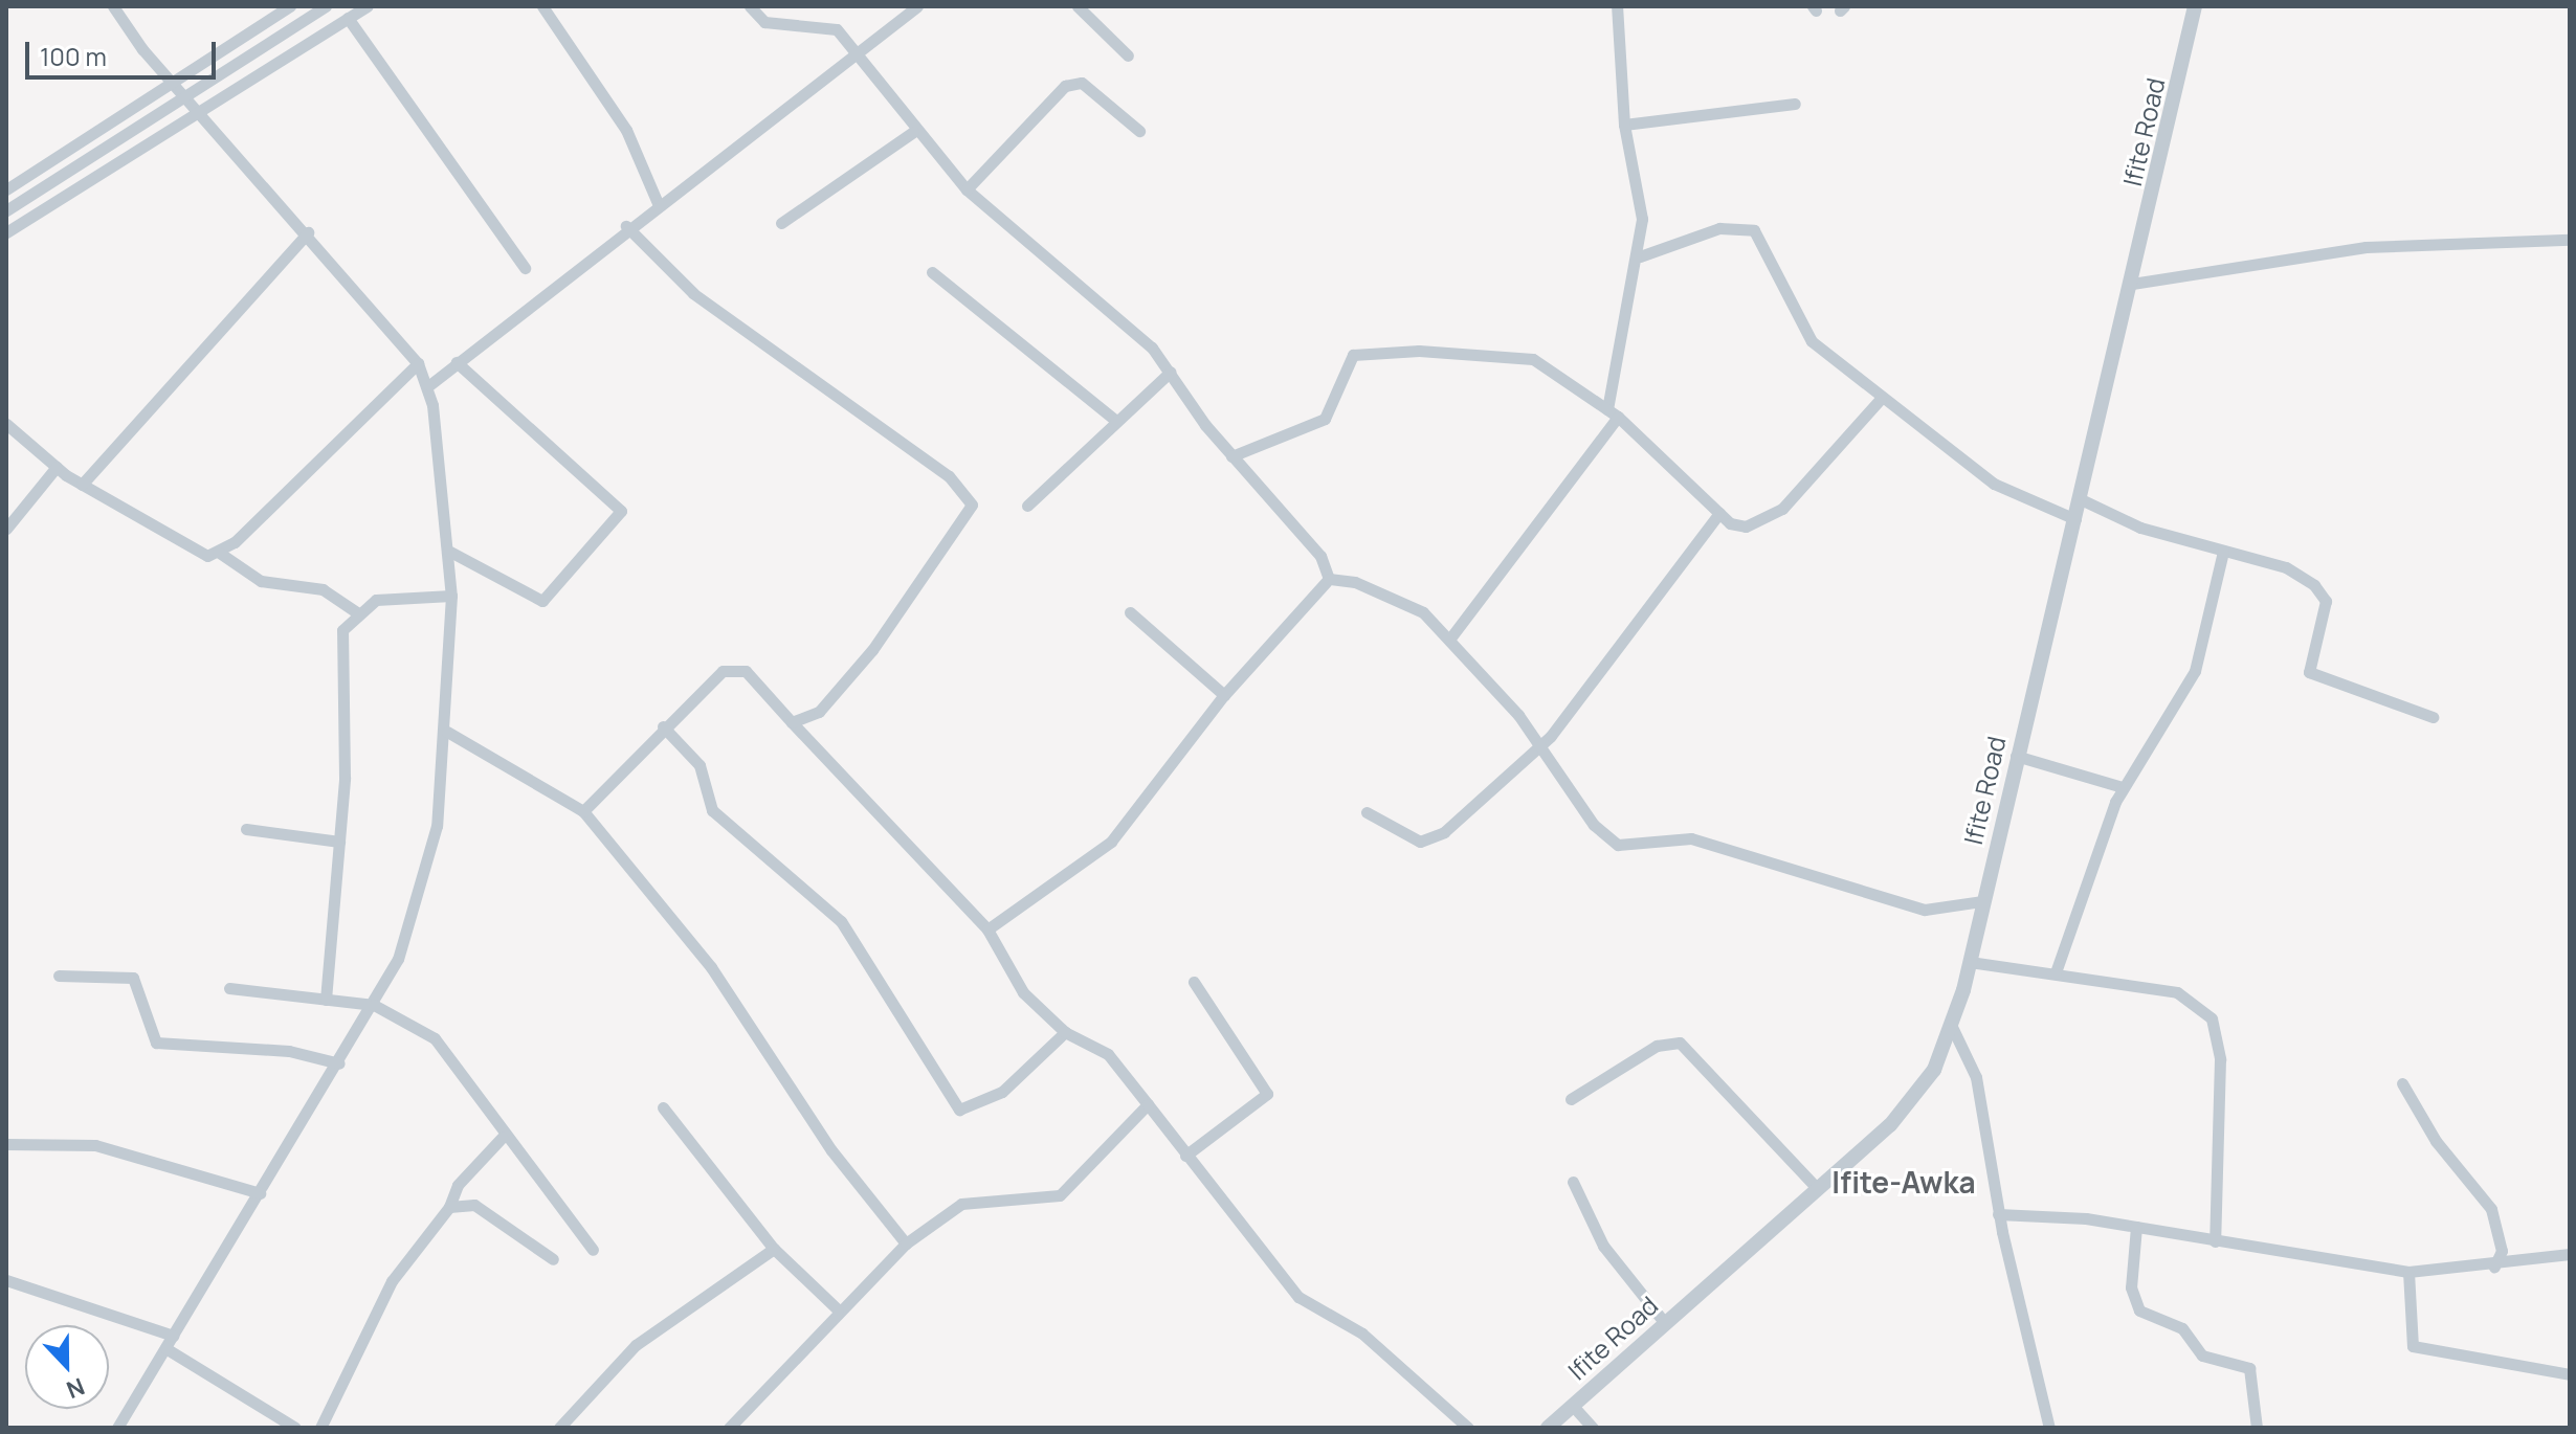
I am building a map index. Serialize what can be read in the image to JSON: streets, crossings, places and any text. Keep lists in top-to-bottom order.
{
  "streets": {
    "street": ["Ifite Road"]
  },
  "districts": ["Ifite-Awka"],
  "scale_bar": "100 m",
  "north": "bottom"
}
